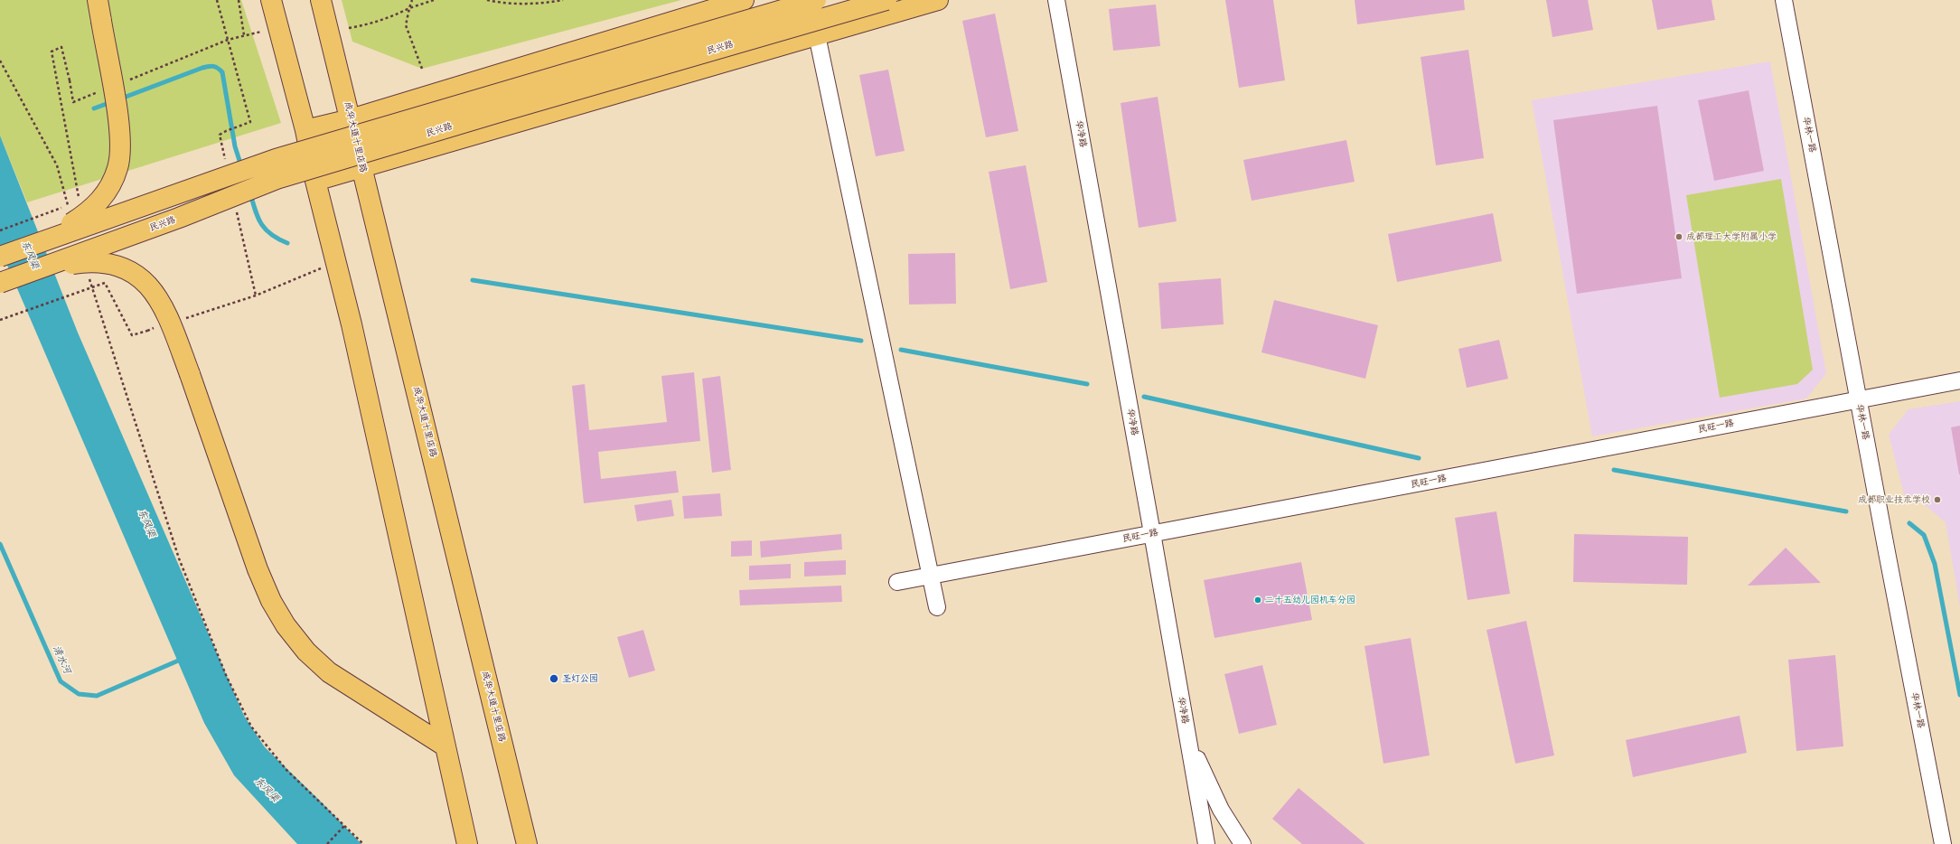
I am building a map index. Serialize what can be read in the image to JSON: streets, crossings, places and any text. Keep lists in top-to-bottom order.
{
  "streets": {
    "main road": ["民兴路", "成华大道十里店路"],
    "street": ["华净路", "华林一路", "民旺一路"]
  },
  "crossings": [
    ["民兴路", "成华大道十里店路"],
    ["华净路", "民旺一路"],
    ["华林一路", "民旺一路"]
  ],
  "water": ["东风渠", "清水河"],
  "places": [
    "成都理工大学附属小学",
    "成都职业技术学校",
    "二十五幼儿园机车分园",
    "圣灯公园"
  ]
}
